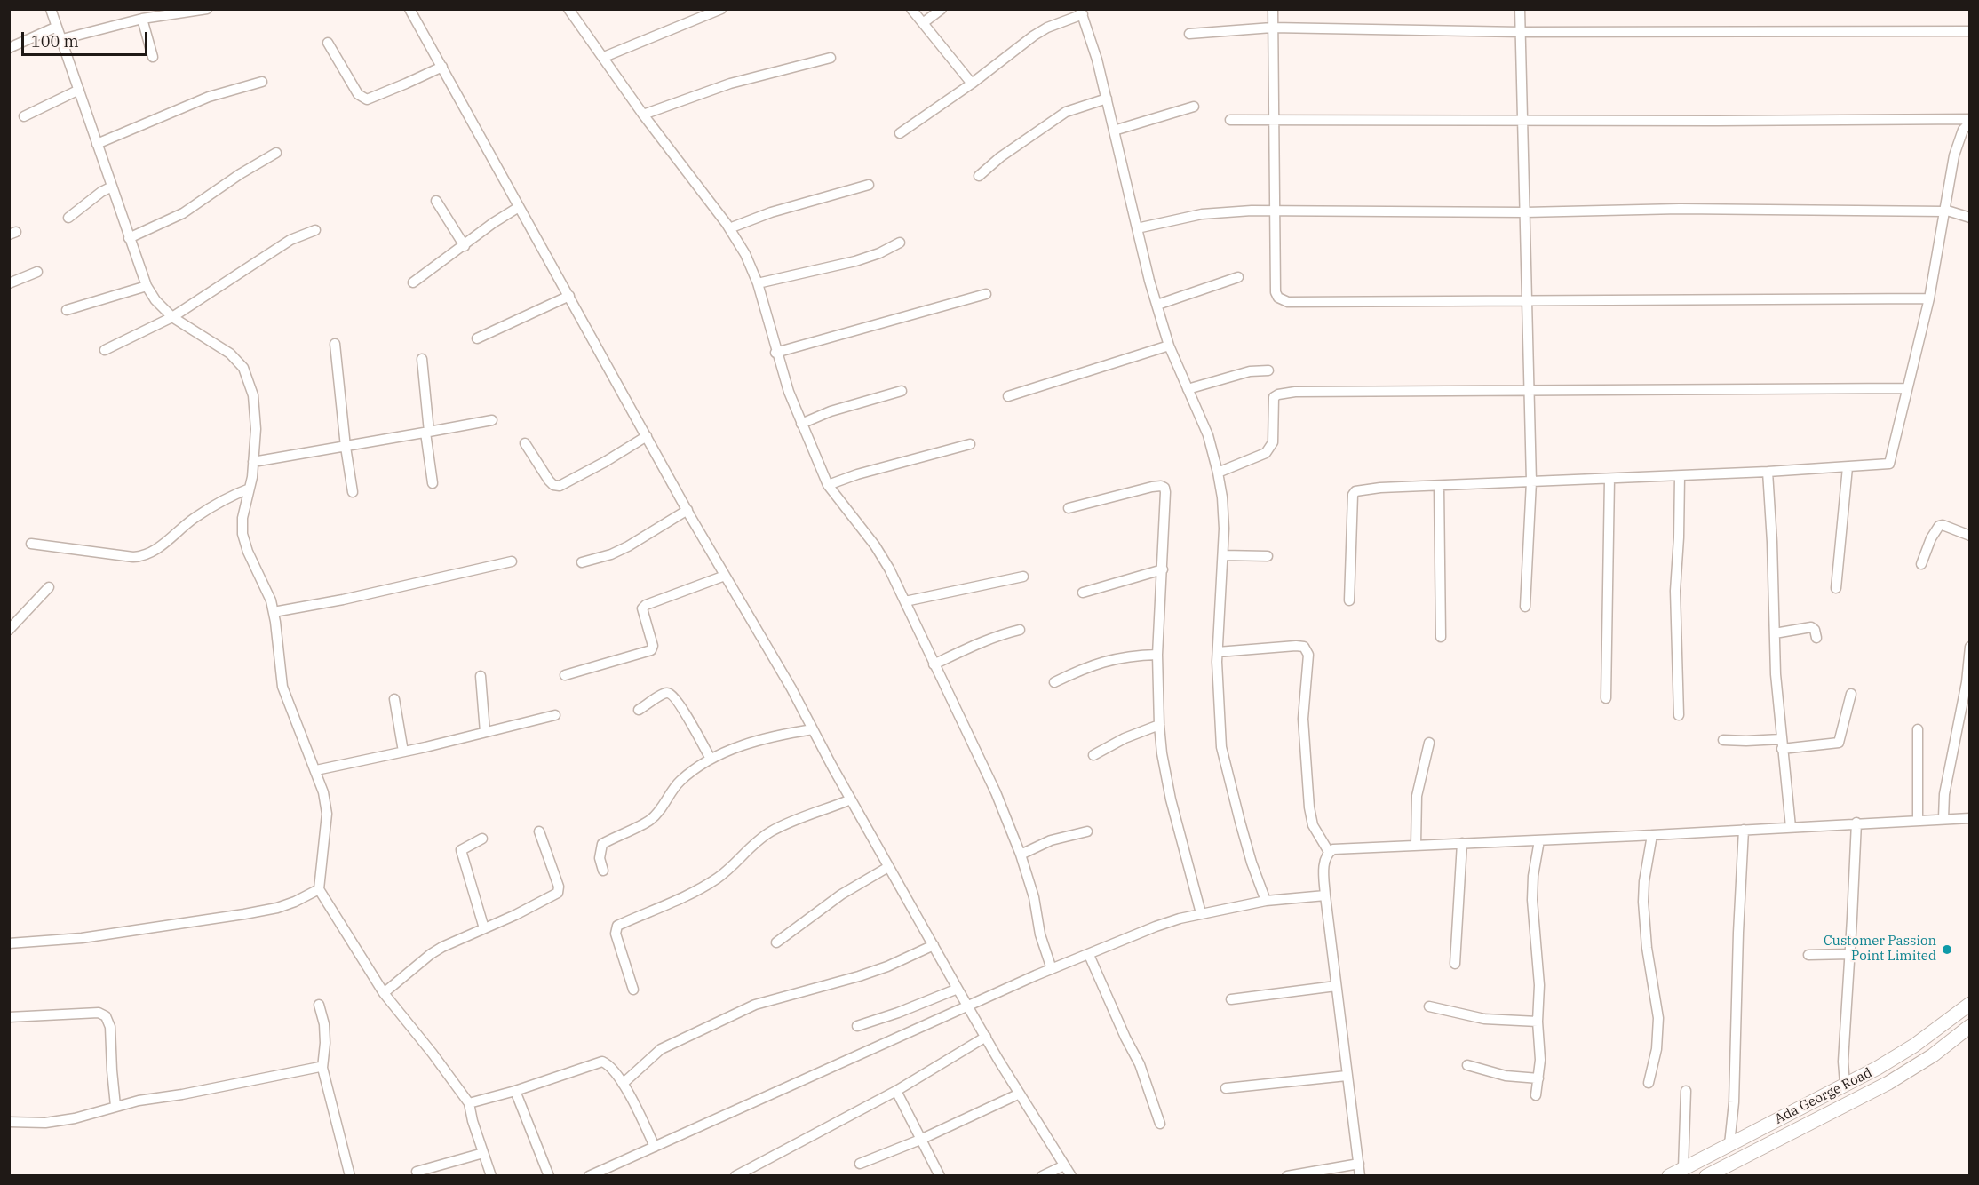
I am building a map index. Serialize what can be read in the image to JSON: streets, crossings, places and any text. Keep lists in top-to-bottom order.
{
  "streets": {
    "main road": ["Ada George Road"]
  },
  "places": ["Customer Passion Point Limited"],
  "scale_bar": "100 m"
}
